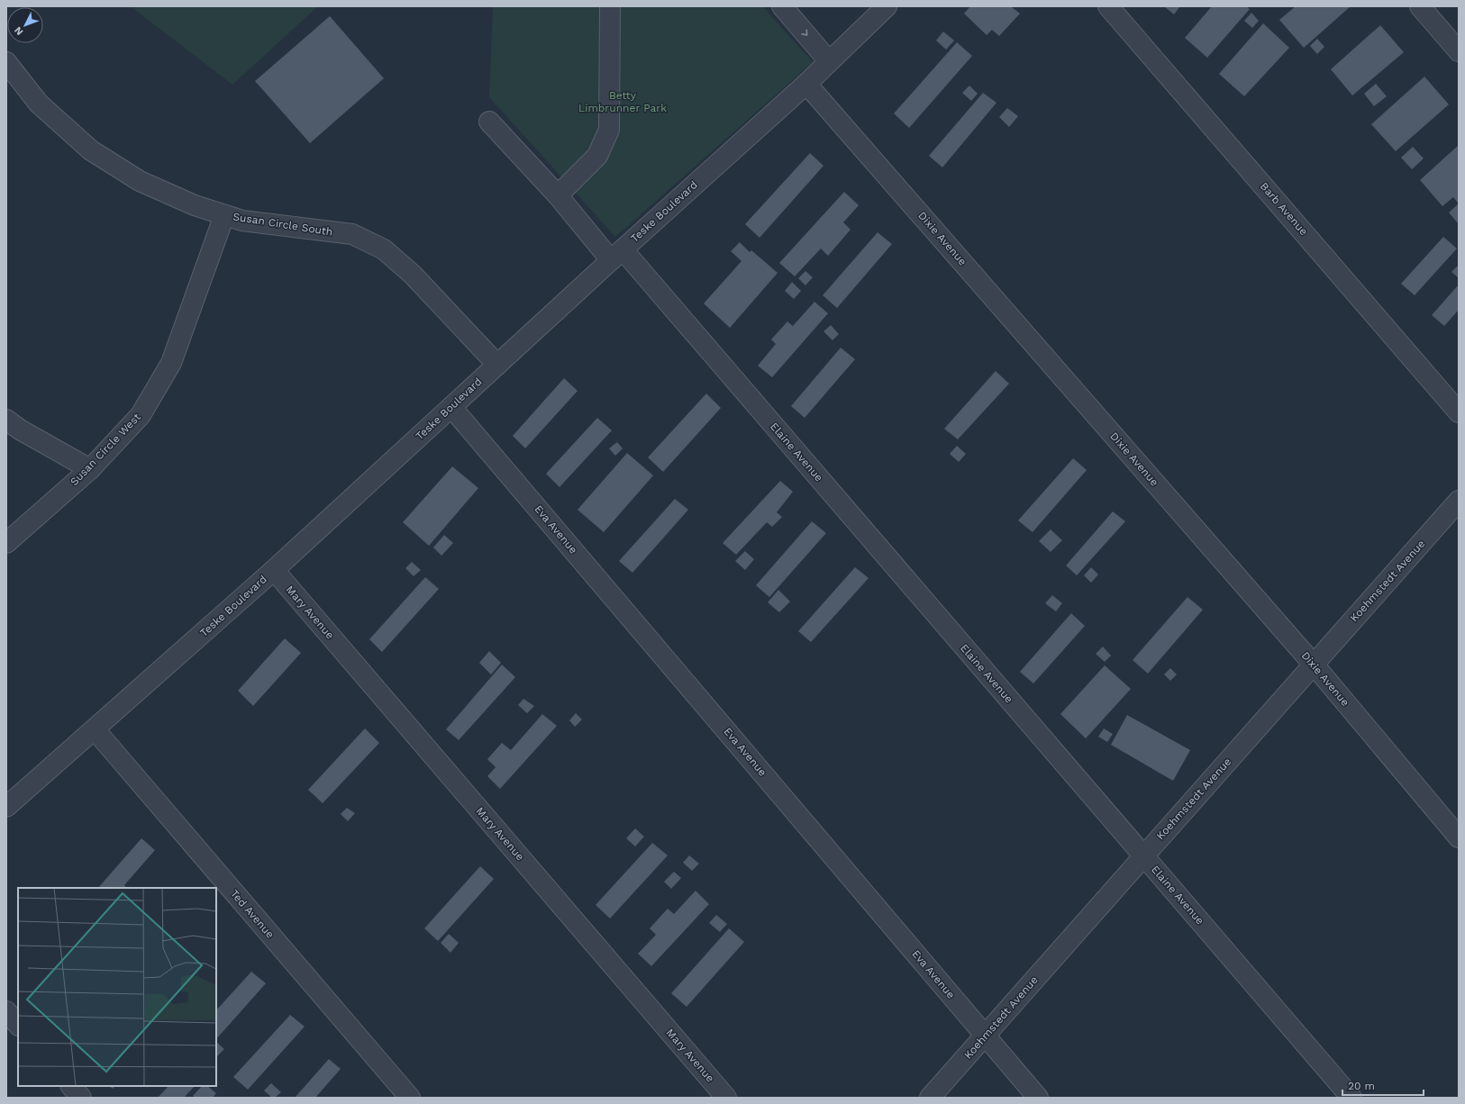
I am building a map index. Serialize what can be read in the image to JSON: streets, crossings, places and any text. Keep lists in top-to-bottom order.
{
  "streets": {
    "street": [
      "Barb Avenue",
      "Teske Boulevard",
      "Susan Circle South",
      "Dixie Avenue",
      "Susan Circle West",
      "Elaine Avenue",
      "Eva Avenue",
      "Koehmstedt Avenue",
      "Mary Avenue",
      "Ted Avenue"
    ]
  },
  "crossings": [
    ["Teske Boulevard", "Susan Circle South"],
    ["Teske Boulevard", "Dixie Avenue"],
    ["Teske Boulevard", "Elaine Avenue"],
    ["Teske Boulevard", "Eva Avenue"],
    ["Teske Boulevard", "Mary Avenue"],
    ["Teske Boulevard", "Ted Avenue"],
    ["Susan Circle South", "Susan Circle West"],
    ["Dixie Avenue", "Koehmstedt Avenue"],
    ["Elaine Avenue", "Koehmstedt Avenue"],
    ["Eva Avenue", "Koehmstedt Avenue"]
  ],
  "parks": ["Betty Limbrunner Park"],
  "scale_bar": "20 m",
  "north": "bottom left"
}
